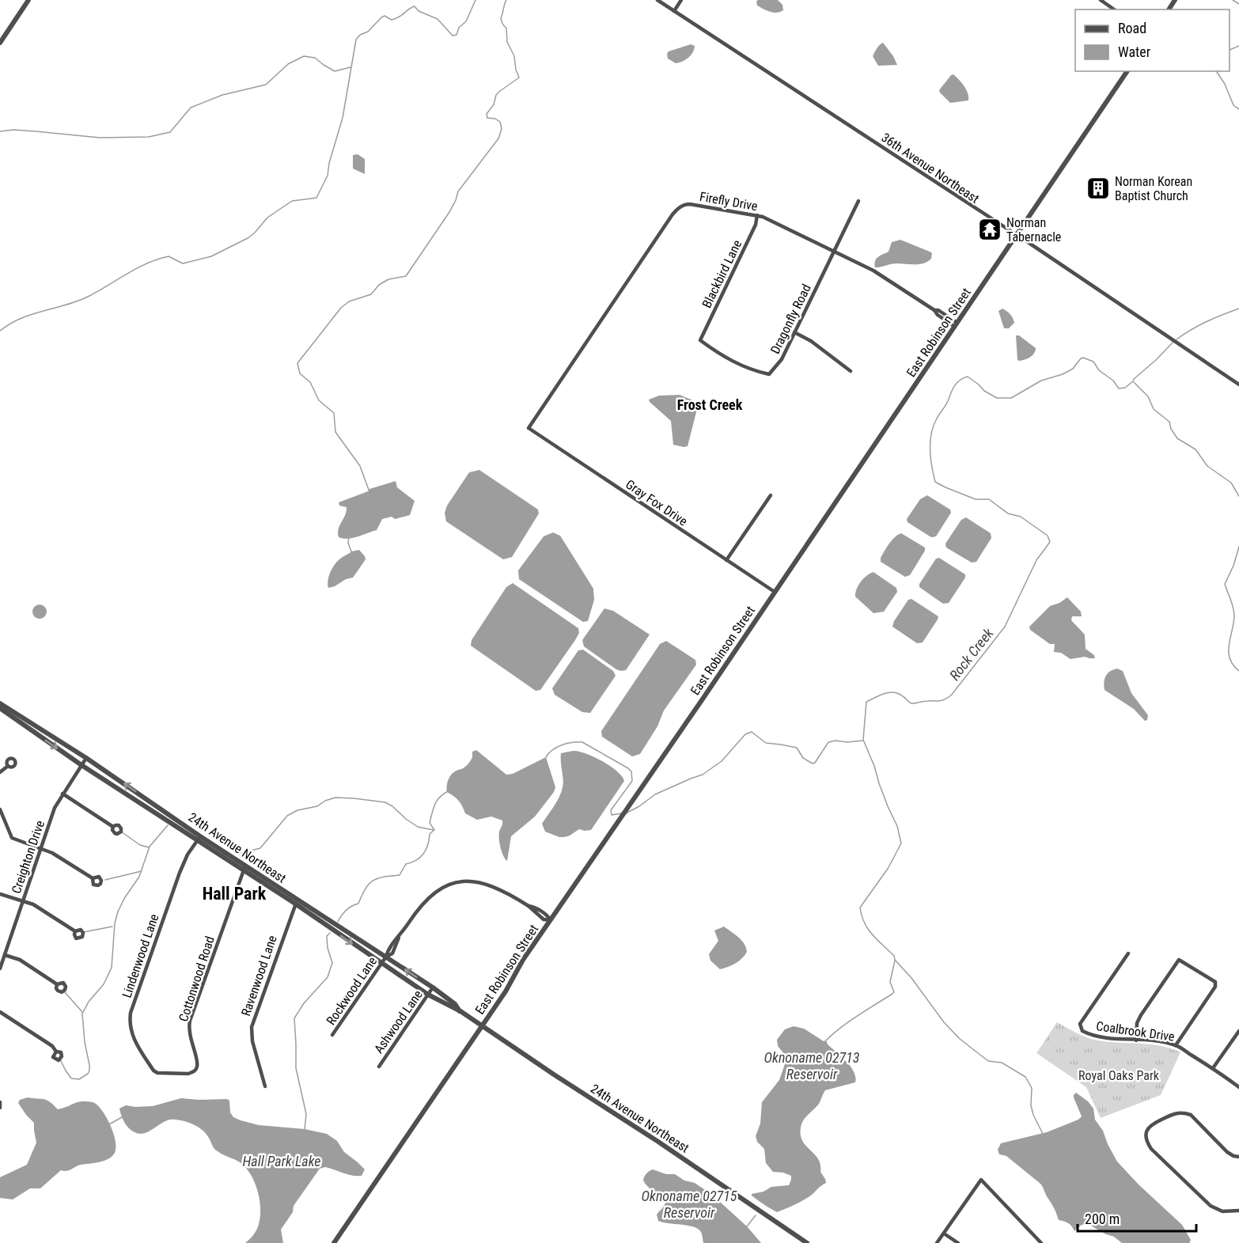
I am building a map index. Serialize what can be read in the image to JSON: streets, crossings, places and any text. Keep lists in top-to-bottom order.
{
  "streets": {
    "street": [
      "36th Avenue Northeast",
      "Firefly Drive",
      "Blackbird Lane",
      "Dragonfly Road",
      "East Robinson Street",
      "Gray Fox Drive",
      "24th Avenue Northeast",
      "Creighton Drive",
      "Lindenwood Lane",
      "Ravenwood Lane",
      "Cottonwood Road",
      "Rockwood Lane",
      "Ashwood Lane",
      "Coalbrook Drive"
    ]
  },
  "crossings": [
    ["36th Avenue Northeast", "East Robinson Street"],
    ["Firefly Drive", "Blackbird Lane"],
    ["Firefly Drive", "Dragonfly Road"],
    ["Firefly Drive", "East Robinson Street"],
    ["Firefly Drive", "Gray Fox Drive"],
    ["Blackbird Lane", "Dragonfly Road"],
    ["East Robinson Street", "Gray Fox Drive"],
    ["East Robinson Street", "24th Avenue Northeast"],
    ["East Robinson Street", "Rockwood Lane"],
    ["24th Avenue Northeast", "Creighton Drive"],
    ["24th Avenue Northeast", "Lindenwood Lane"],
    ["24th Avenue Northeast", "Ravenwood Lane"],
    ["24th Avenue Northeast", "Cottonwood Road"],
    ["24th Avenue Northeast", "Rockwood Lane"],
    ["24th Avenue Northeast", "Ashwood Lane"],
    ["Lindenwood Lane", "Cottonwood Road"]
  ],
  "districts": ["Frost Creek", "Hall Park"],
  "water": [
    "Rock Creek",
    "Oknoname 02713 Reservoir",
    "Hall Park Lake",
    "Oknoname 02715 Reservoir"
  ],
  "parks": ["Royal Oaks Park"],
  "places": {
    "building": ["Norman Korean Baptist Church"],
    "temple": ["Norman Tabernacle"]
  },
  "legend": ["Road", "Water"],
  "scale_bar": "200 m"
}
